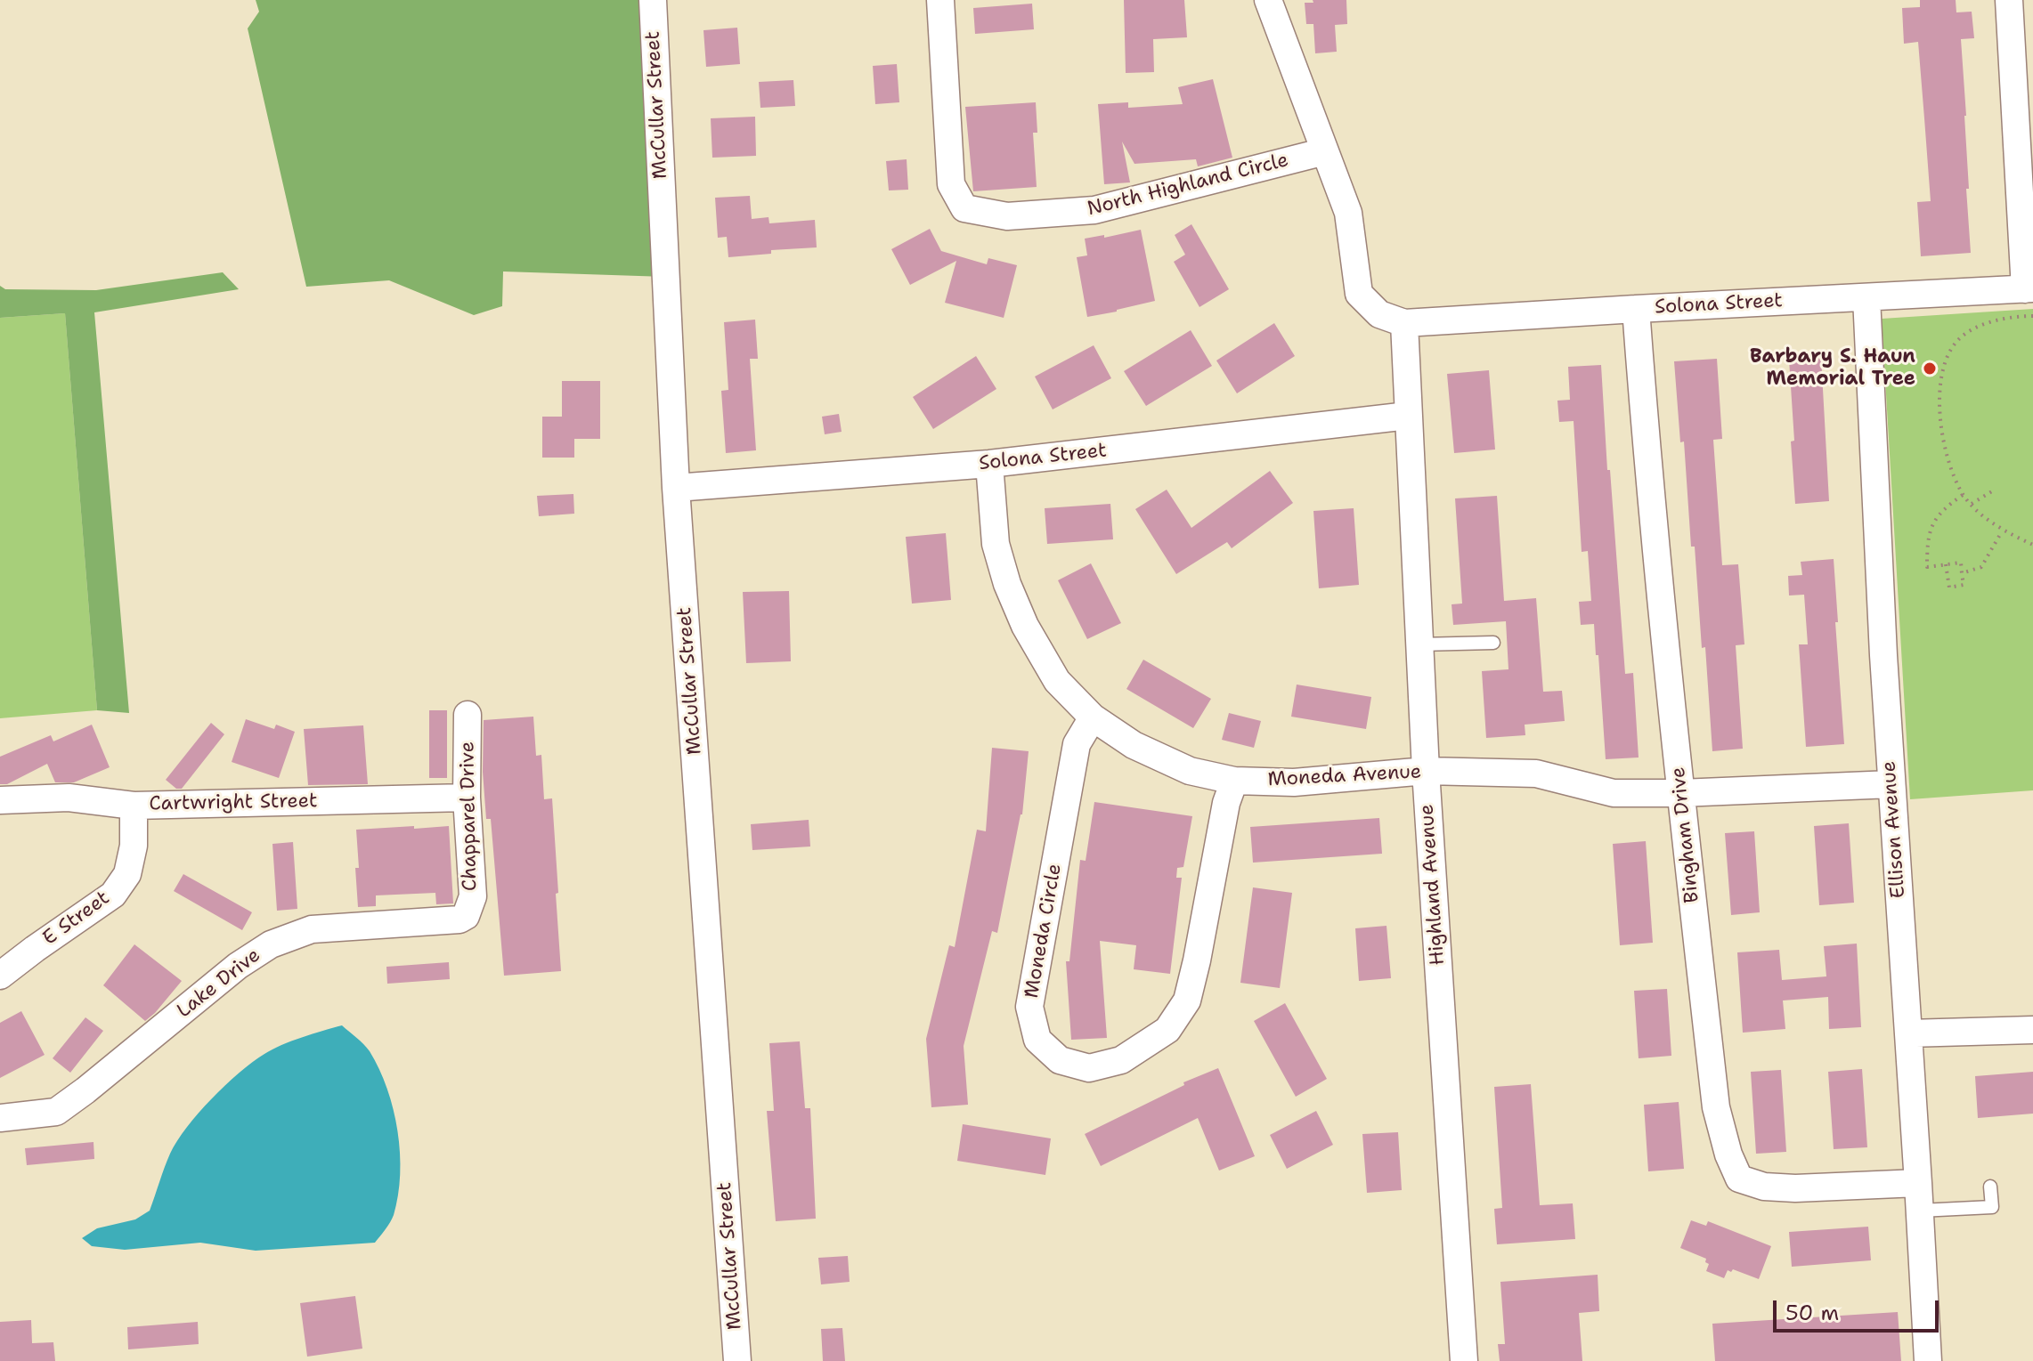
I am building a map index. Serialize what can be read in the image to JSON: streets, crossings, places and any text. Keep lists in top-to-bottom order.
{
  "streets": {
    "street": [
      "McCullar Street",
      "North Highland Circle",
      "Solona Street",
      "Moneda Avenue",
      "Cartwright Street",
      "Chapparel Drive",
      "Ellison Avenue",
      "Bingham Drive",
      "Highland Avenue",
      "E Street",
      "Moneda Circle",
      "Lake Drive"
    ]
  },
  "crossings": [
    ["McCullar Street", "Solona Street"],
    ["Solona Street", "Moneda Avenue"],
    ["Solona Street", "Ellison Avenue"],
    ["Solona Street", "Bingham Drive"],
    ["Solona Street", "Highland Avenue"],
    ["Moneda Avenue", "Ellison Avenue"],
    ["Moneda Avenue", "Bingham Drive"],
    ["Moneda Avenue", "Highland Avenue"],
    ["Moneda Avenue", "Moneda Circle"],
    ["Cartwright Street", "Chapparel Drive"],
    ["Cartwright Street", "E Street"],
    ["Chapparel Drive", "Lake Drive"],
    ["Ellison Avenue", "Bingham Drive"]
  ],
  "places": ["Barbary S. Haun Memorial Tree"],
  "scale_bar": "50 m"
}
